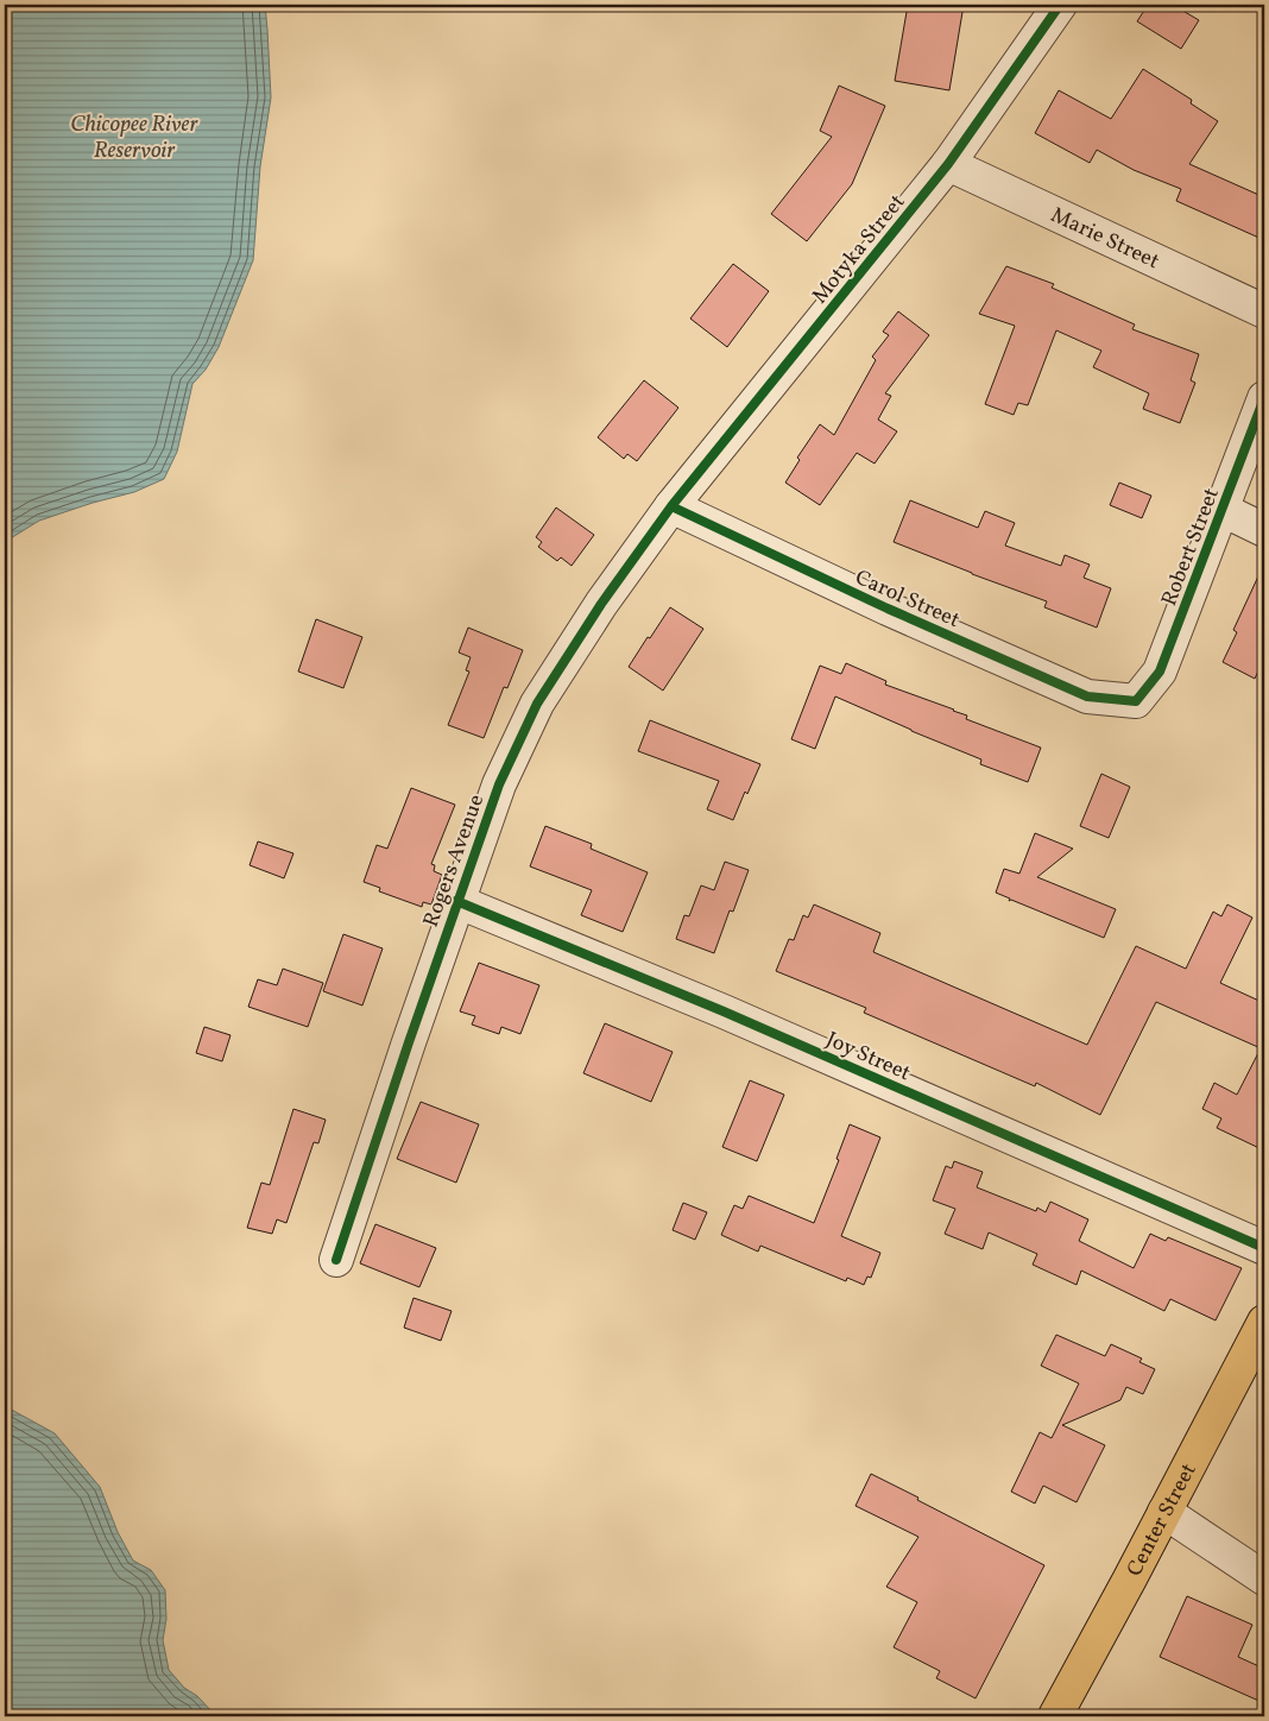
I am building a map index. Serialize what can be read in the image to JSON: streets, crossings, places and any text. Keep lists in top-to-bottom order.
{
  "streets": {
    "main road": ["Center Street"],
    "street": [
      "Marie Street",
      "Motyka Street",
      "Robert Street",
      "Carol Street",
      "Rogers Avenue",
      "Joy Street"
    ]
  },
  "crossings": [
    ["Marie Street", "Motyka Street"],
    ["Motyka Street", "Carol Street"],
    ["Motyka Street", "Rogers Avenue"],
    ["Robert Street", "Carol Street"],
    ["Carol Street", "Rogers Avenue"],
    ["Rogers Avenue", "Joy Street"]
  ],
  "water": ["Chicopee River Reservoir"]
}
